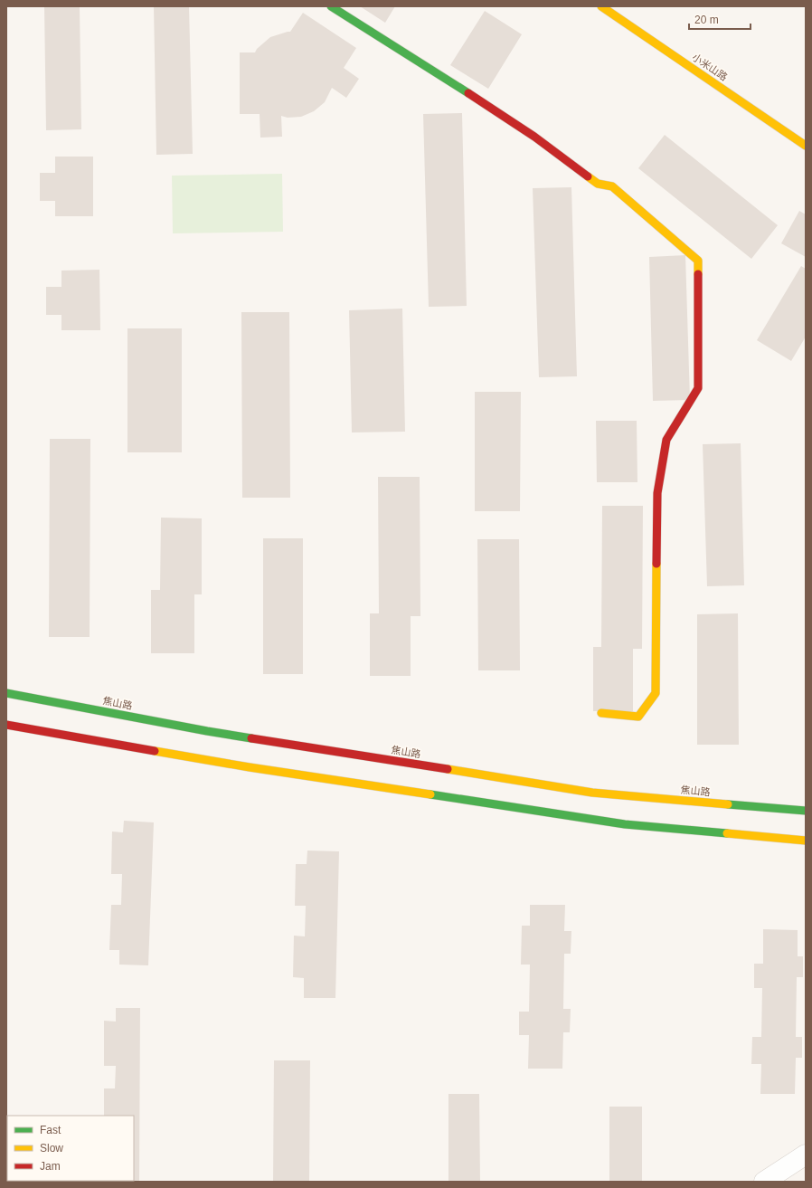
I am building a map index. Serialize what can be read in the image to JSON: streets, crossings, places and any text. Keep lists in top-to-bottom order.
{
  "streets": {
    "main road": ["小米山路", "焦山路"]
  },
  "legend": ["Fast", "Slow", "Jam"],
  "scale_bar": "20 m"
}
